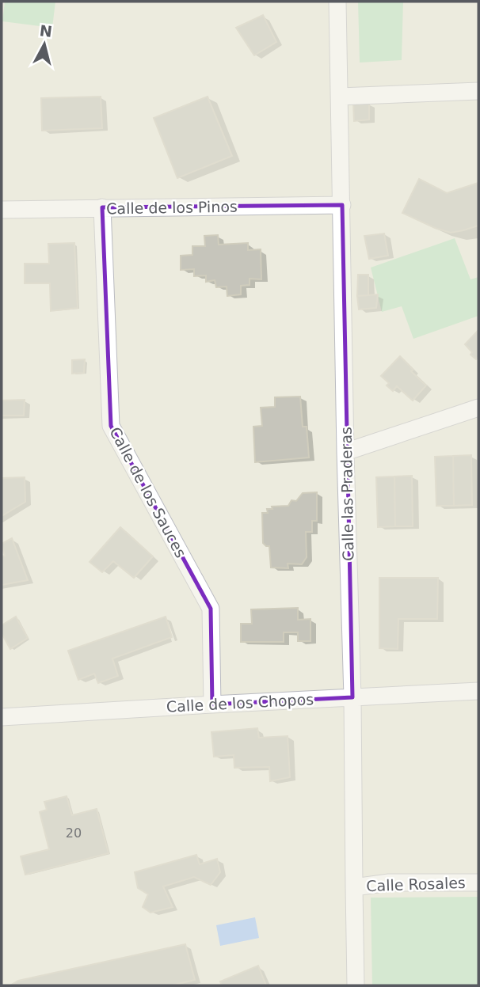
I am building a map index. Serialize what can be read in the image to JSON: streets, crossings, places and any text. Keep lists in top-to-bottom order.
{
  "streets": {
    "street": [
      "Calle de los Pinos",
      "Calle de los Sauces",
      "Calle las Praderas",
      "Calle de los Chopos",
      "Calle Rosales"
    ]
  },
  "crossings": [
    ["Calle de los Pinos", "Calle de los Sauces"],
    ["Calle de los Pinos", "Calle las Praderas"],
    ["Calle de los Sauces", "Calle de los Chopos"],
    ["Calle las Praderas", "Calle de los Chopos"],
    ["Calle las Praderas", "Calle Rosales"]
  ],
  "house_numbers": ["20"],
  "north": "top"
}
